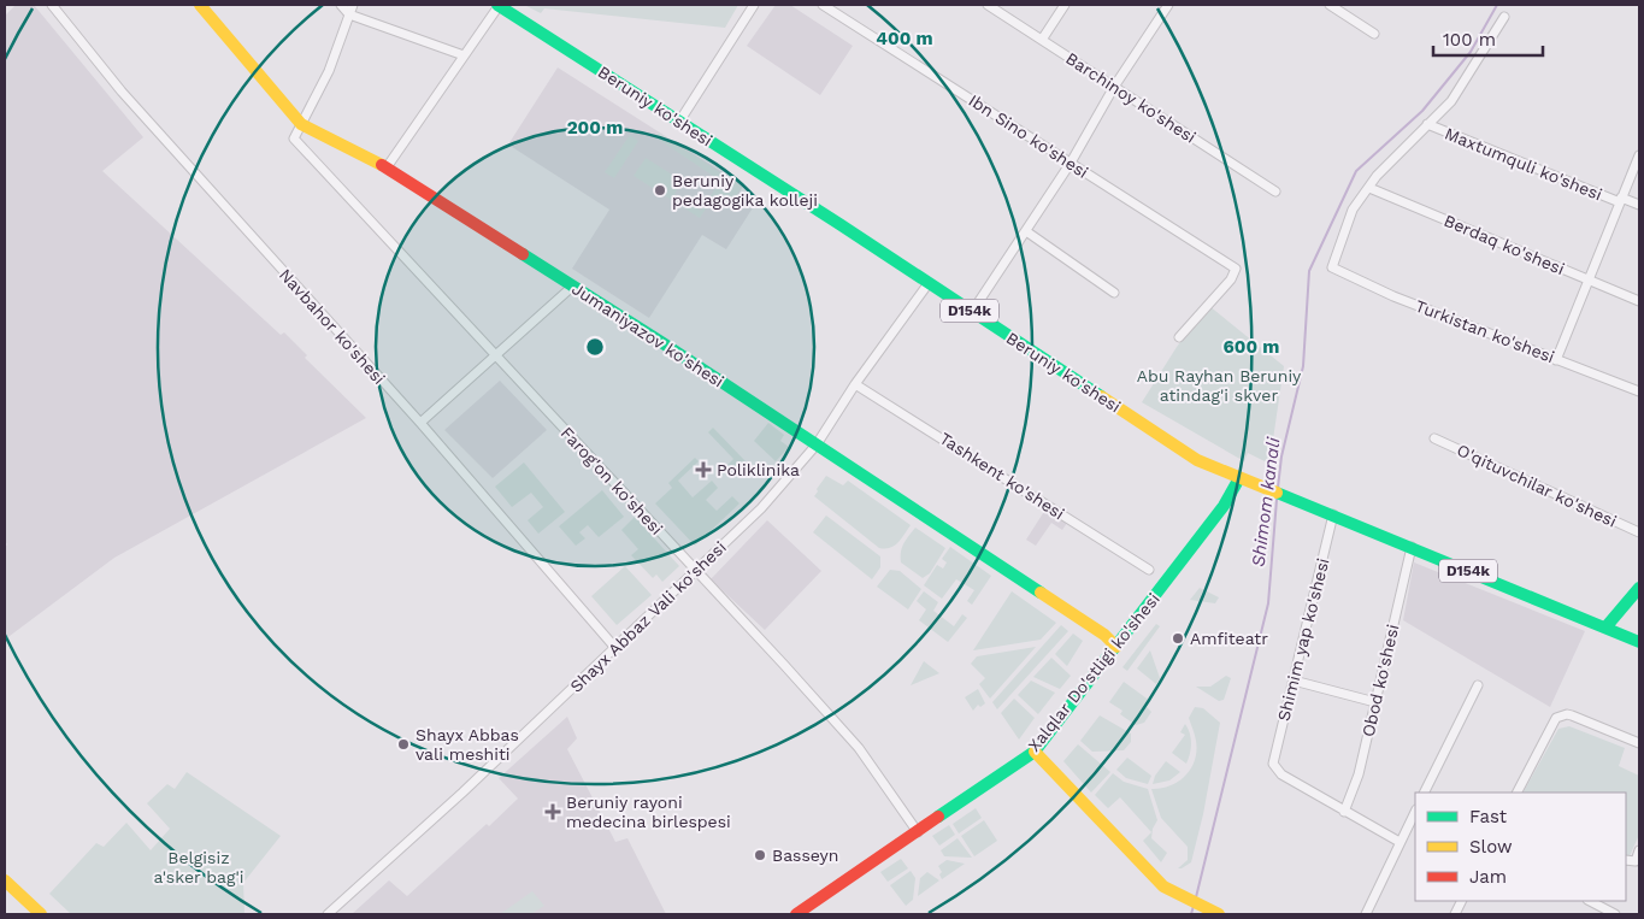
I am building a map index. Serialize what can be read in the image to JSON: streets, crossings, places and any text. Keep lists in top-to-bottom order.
{
  "streets": {
    "street": [
      "Barchinoy ko'shesi",
      "Beruniy ko'shesi",
      "Ibn Sino ko'shesi",
      "Maxtumquli ko'shesi",
      "Berdaq ko'shesi",
      "D154k",
      "Navbahor ko'shesi",
      "Turkistan ko'shesi",
      "Jumaniyazov ko'shesi",
      "Tashkent ko'shesi",
      "Farog'on ko'shesi",
      "O'qituvchilar ko'shesi",
      "Shayx Abbaz Vali ko'shesi",
      "Shimim yap ko'shesi",
      "Xalqlar Do'stligi ko'shesi",
      "Obod ko'shesi"
    ]
  },
  "crossings": [
    ["Beruniy ko'shesi", "Shayx Abbaz Vali ko'shesi"],
    ["Beruniy ko'shesi", "Shimim yap ko'shesi"],
    ["Beruniy ko'shesi", "Xalqlar Do'stligi ko'shesi"],
    ["Beruniy ko'shesi", "Obod ko'shesi"],
    ["Berdaq ko'shesi", "Turkistan ko'shesi"],
    ["Navbahor ko'shesi", "Shayx Abbaz Vali ko'shesi"],
    ["Jumaniyazov ko'shesi", "Farog'on ko'shesi"],
    ["Jumaniyazov ko'shesi", "Shayx Abbaz Vali ko'shesi"],
    ["Jumaniyazov ko'shesi", "Xalqlar Do'stligi ko'shesi"],
    ["Tashkent ko'shesi", "Shayx Abbaz Vali ko'shesi"],
    ["Farog'on ko'shesi", "Shayx Abbaz Vali ko'shesi"],
    ["Farog'on ko'shesi", "Xalqlar Do'stligi ko'shesi"],
    ["Shimim yap ko'shesi", "Obod ko'shesi"]
  ],
  "water": ["Shimom kanali"],
  "parks": ["Abu Rayhan Beruniy atindag'i skver", "Belgisiz a'sker bag'i"],
  "places": {
    "other": [
      "Beruniy pedagogika kolleji",
      "Amfiteatr",
      "Shayx Abbas vali meshiti",
      "Basseyn"
    ],
    "health": ["Poliklinika", "Beruniy rayoni medecina birlespesi"]
  },
  "legend": ["Fast", "Slow", "Jam"],
  "scale_bar": "100 m",
  "rings": ["400 m", "200 m", "600 m"]
}
